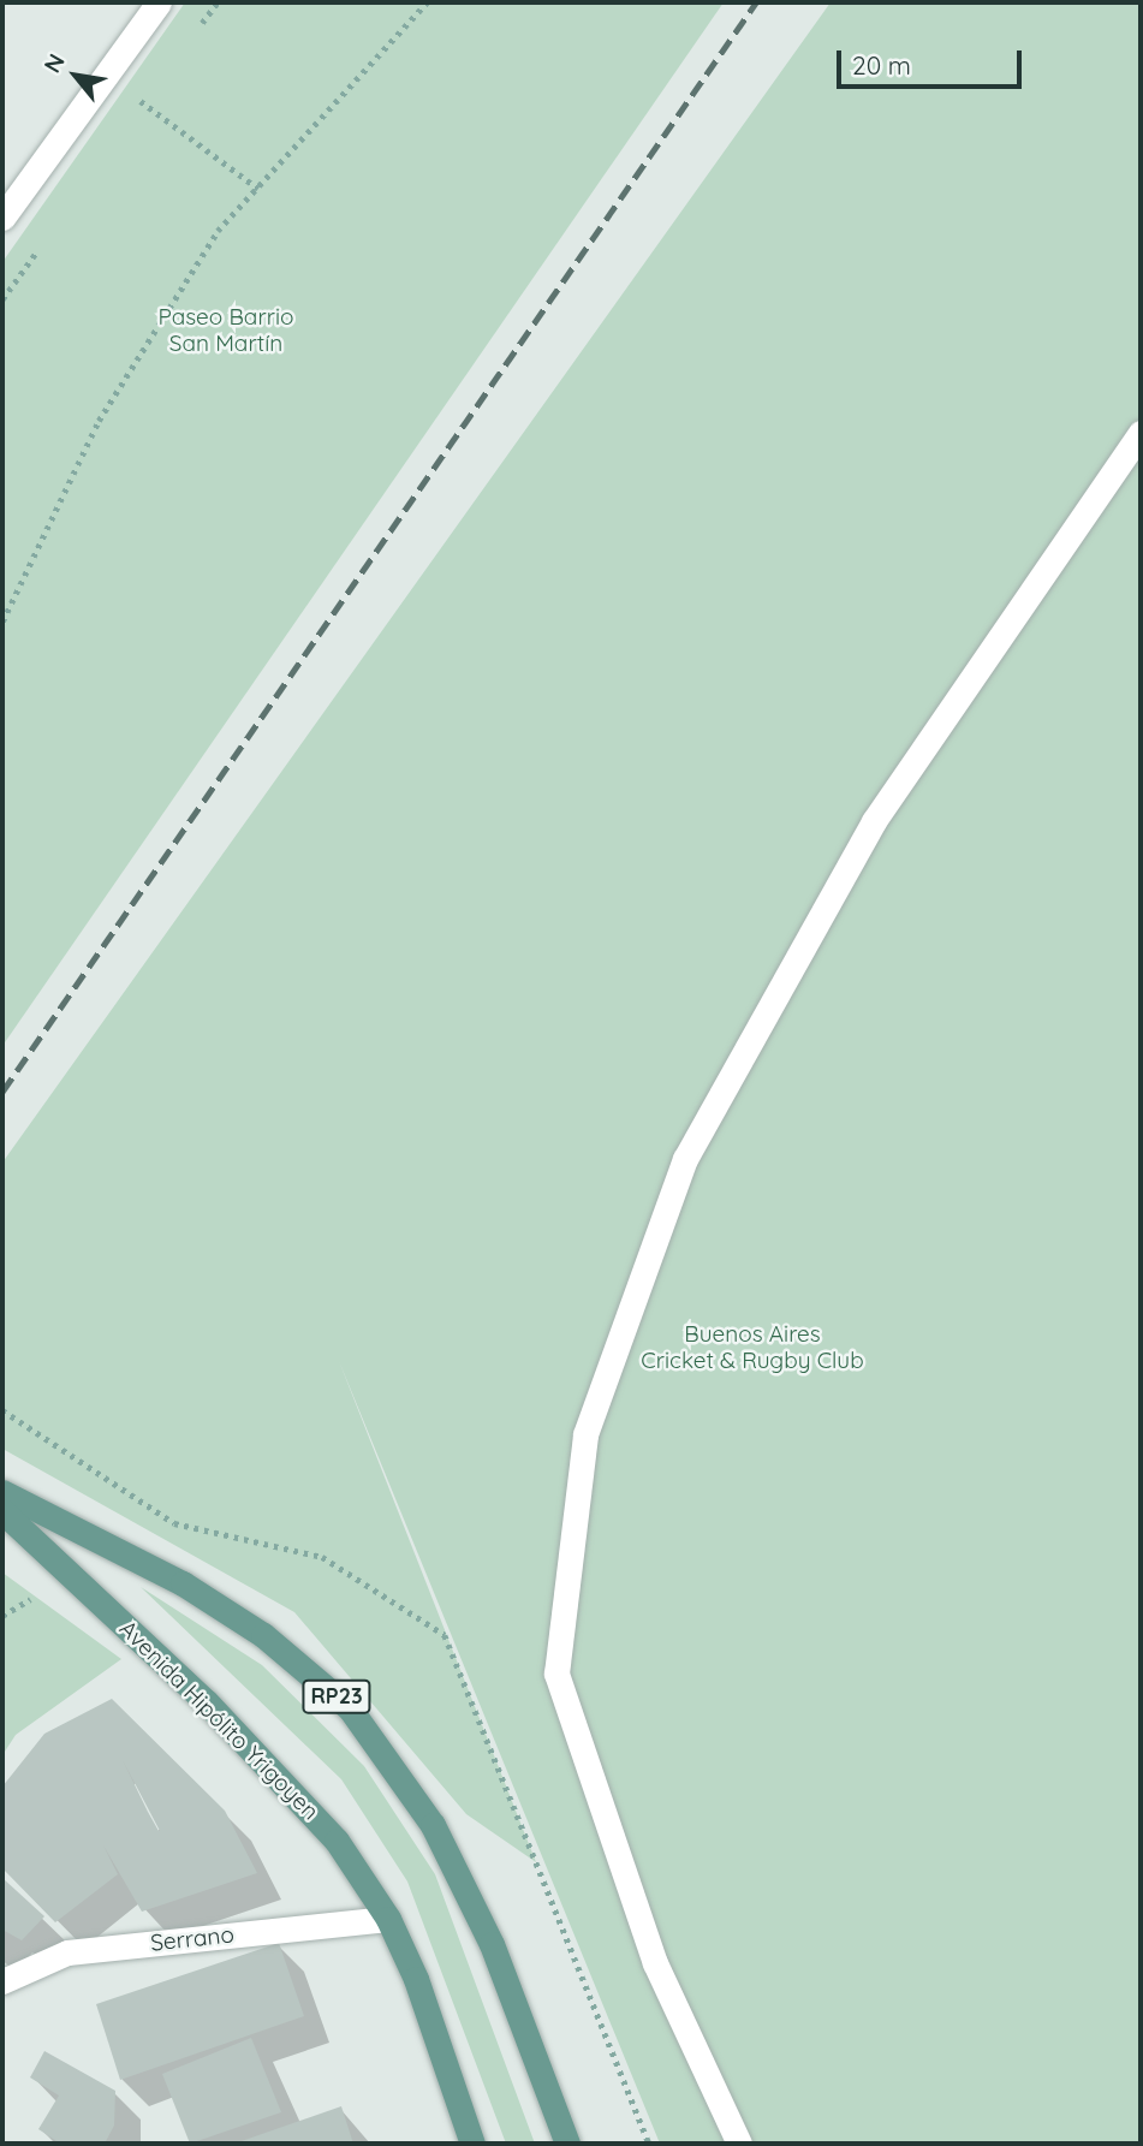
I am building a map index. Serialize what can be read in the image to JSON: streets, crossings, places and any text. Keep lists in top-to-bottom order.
{
  "streets": {
    "main road": ["RP23", "Avenida Hipólito Yrigoyen"],
    "street": ["Serrano"]
  },
  "crossings": [
    ["Avenida Hipólito Yrigoyen", "Serrano"]
  ],
  "parks": ["Paseo Barrio San Martín", "Buenos Aires Cricket & Rugby Club"],
  "scale_bar": "20 m",
  "north": "top left"
}
